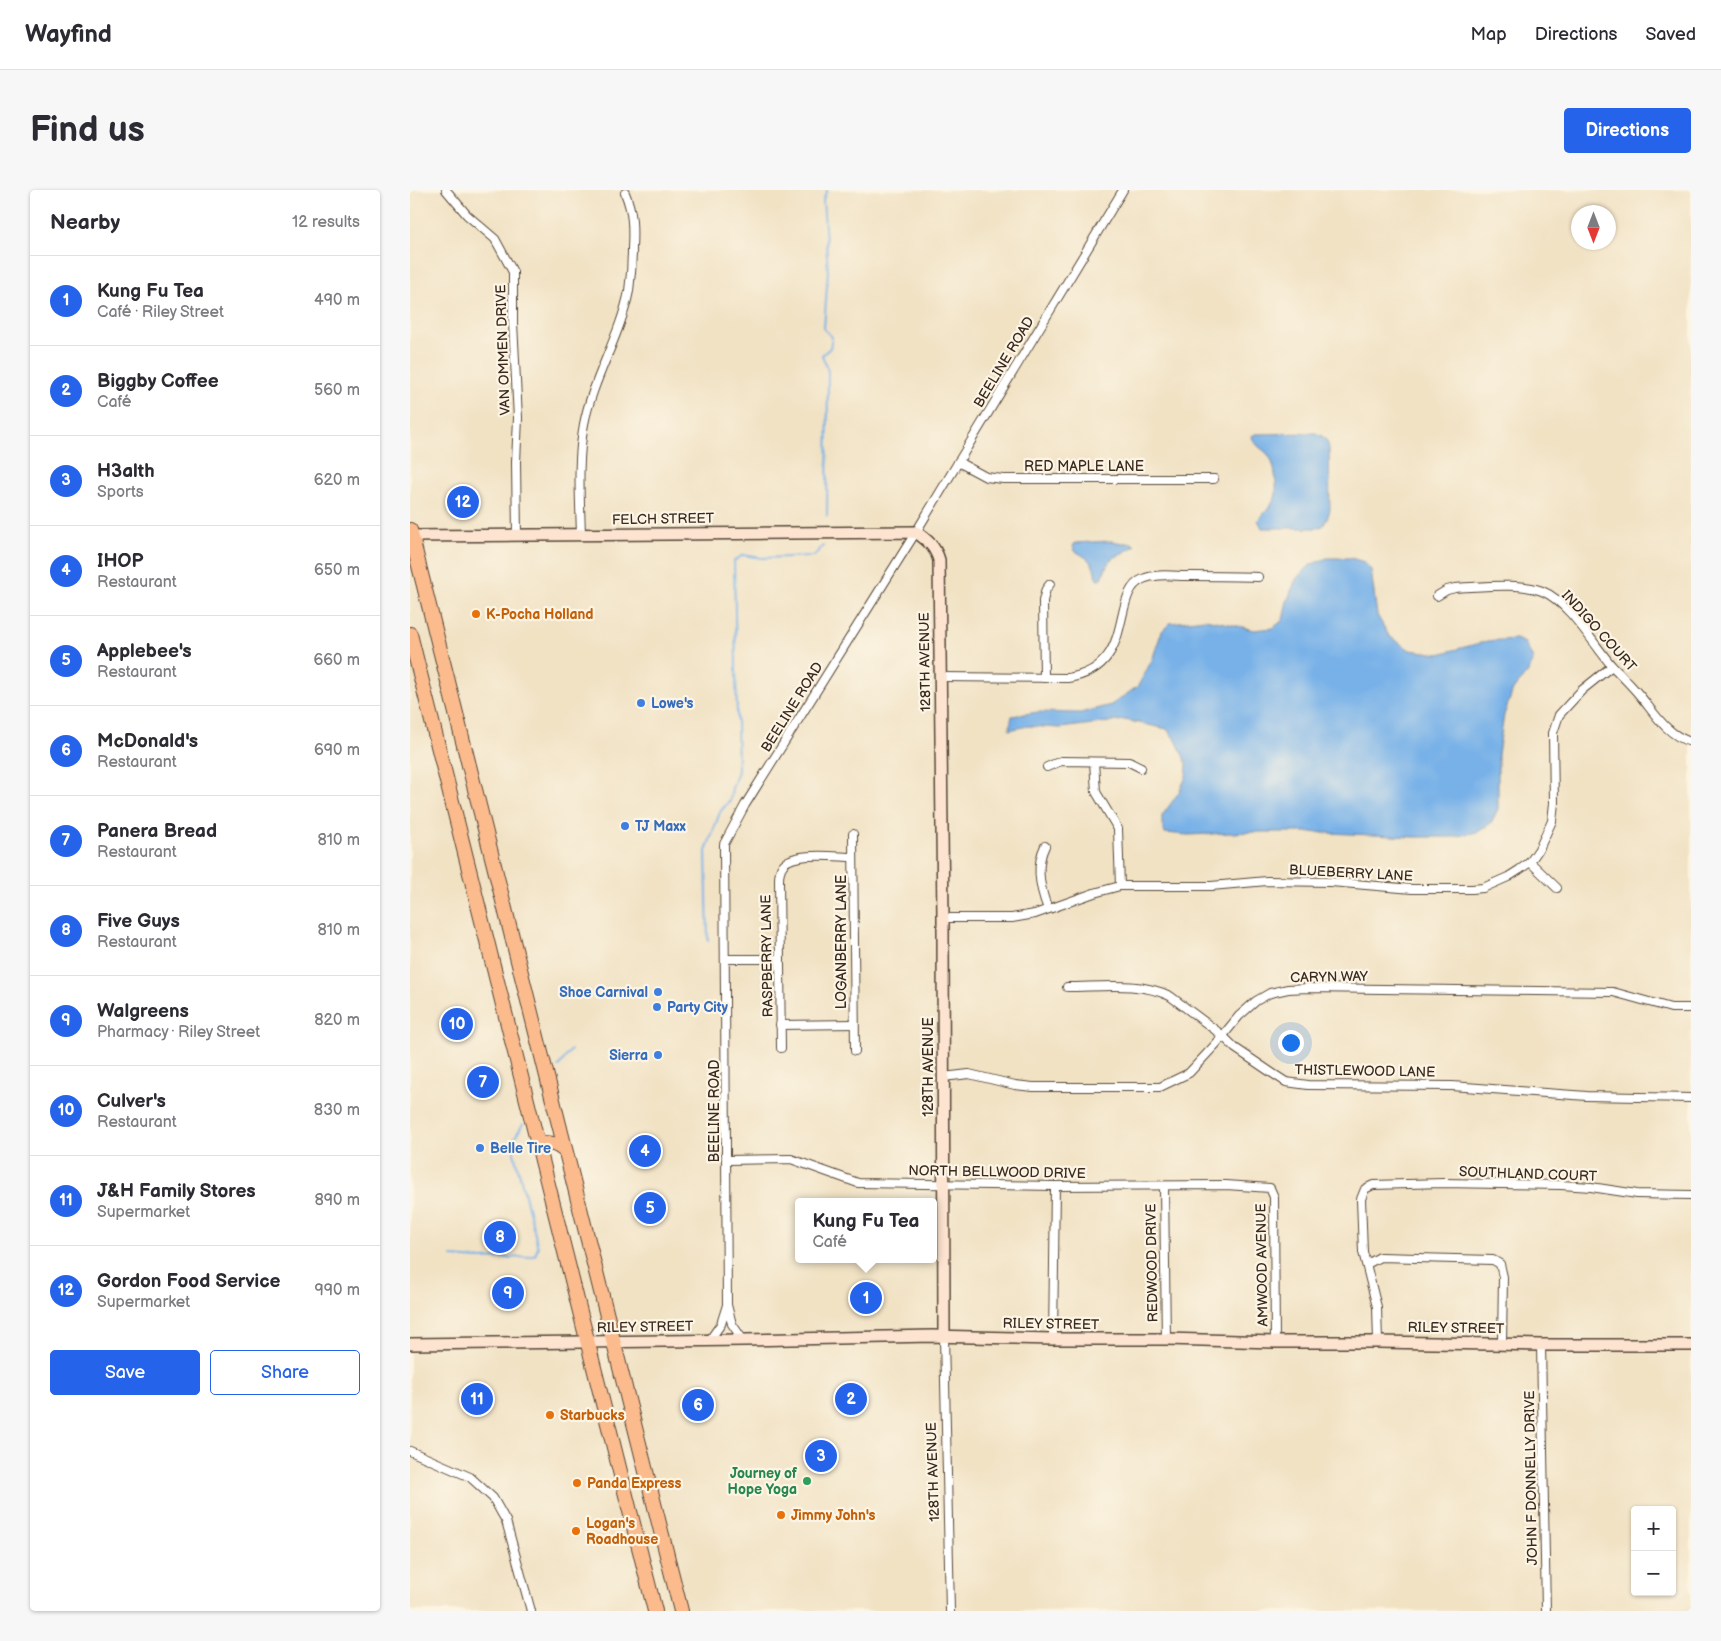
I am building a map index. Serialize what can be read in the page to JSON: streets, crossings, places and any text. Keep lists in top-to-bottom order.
{
  "streets": {
    "street": [
      "VAN OMMEN DRIVE",
      "BEELINE ROAD",
      "RED MAPLE LANE",
      "FELCH STREET",
      "INDIGO COURT",
      "128TH AVENUE",
      "BLUEBERRY LANE",
      "LOGANBERRY LANE",
      "RASPBERRY LANE",
      "CARYN WAY",
      "THISTLEWOOD LANE",
      "NORTH BELLWOOD DRIVE",
      "SOUTHLAND COURT",
      "REDWOOD DRIVE",
      "AMWOOD AVENUE",
      "RILEY STREET",
      "JOHN F DONNELLY DRIVE"
    ]
  },
  "crossings": [
    ["VAN OMMEN DRIVE", "FELCH STREET"],
    ["BEELINE ROAD", "RED MAPLE LANE"],
    ["BEELINE ROAD", "FELCH STREET"],
    ["BEELINE ROAD", "128TH AVENUE"],
    ["BEELINE ROAD", "NORTH BELLWOOD DRIVE"],
    ["BEELINE ROAD", "RILEY STREET"],
    ["FELCH STREET", "128TH AVENUE"],
    ["INDIGO COURT", "BLUEBERRY LANE"],
    ["128TH AVENUE", "BLUEBERRY LANE"],
    ["128TH AVENUE", "CARYN WAY"],
    ["128TH AVENUE", "NORTH BELLWOOD DRIVE"],
    ["128TH AVENUE", "RILEY STREET"],
    ["LOGANBERRY LANE", "RASPBERRY LANE"],
    ["CARYN WAY", "THISTLEWOOD LANE"],
    ["NORTH BELLWOOD DRIVE", "REDWOOD DRIVE"],
    ["NORTH BELLWOOD DRIVE", "AMWOOD AVENUE"],
    ["REDWOOD DRIVE", "RILEY STREET"],
    ["AMWOOD AVENUE", "RILEY STREET"],
    ["RILEY STREET", "JOHN F DONNELLY DRIVE"]
  ],
  "places": [
    "K-Pocha Holland",
    "Lowe's",
    "TJ Maxx",
    "Shoe Carnival",
    "Party City",
    "Sierra",
    "Belle Tire",
    "Starbucks",
    "Journey of Hope Yoga",
    "Panda Express",
    "Jimmy John's",
    "Logan's Roadhouse"
  ],
  "north": "bottom",
  "page": {
    "header": "Wayfind",
    "nav": ["Map", "Directions", "Saved"],
    "buttons": [
      "Directions",
      ["Save", "Share"]
    ],
    "title": "Find us",
    "heading": ["Nearby", "12 results"],
    "list": [
      {
        "mark": "1",
        "name": "Kung Fu Tea",
        "note": "Café · Riley Street",
        "value": "490 m"
      },
      {
        "mark": "2",
        "name": "Biggby Coffee",
        "note": "Café",
        "value": "560 m"
      },
      {
        "mark": "3",
        "name": "H3alth",
        "note": "Sports",
        "value": "620 m"
      },
      {
        "mark": "4",
        "name": "IHOP",
        "note": "Restaurant",
        "value": "650 m"
      },
      {
        "mark": "5",
        "name": "Applebee's",
        "note": "Restaurant",
        "value": "660 m"
      },
      {
        "mark": "6",
        "name": "McDonald's",
        "note": "Restaurant",
        "value": "690 m"
      },
      {
        "mark": "7",
        "name": "Panera Bread",
        "note": "Restaurant",
        "value": "810 m"
      },
      {
        "mark": "8",
        "name": "Five Guys",
        "note": "Restaurant",
        "value": "810 m"
      },
      {
        "mark": "9",
        "name": "Walgreens",
        "note": "Pharmacy · Riley Street",
        "value": "820 m"
      },
      {
        "mark": "10",
        "name": "Culver's",
        "note": "Restaurant",
        "value": "830 m"
      },
      {
        "mark": "11",
        "name": "J&H Family Stores",
        "note": "Supermarket",
        "value": "890 m"
      },
      {
        "mark": "12",
        "name": "Gordon Food Service",
        "note": "Supermarket",
        "value": "990 m"
      }
    ],
    "pins": [
      "12",
      "10",
      "7",
      "4",
      "5",
      "8",
      "9",
      "1",
      "2",
      "11",
      "6",
      "3"
    ],
    "popup": ["Kung Fu Tea", "Café"],
    "map_buttons": ["+", "−"]
  }
}
